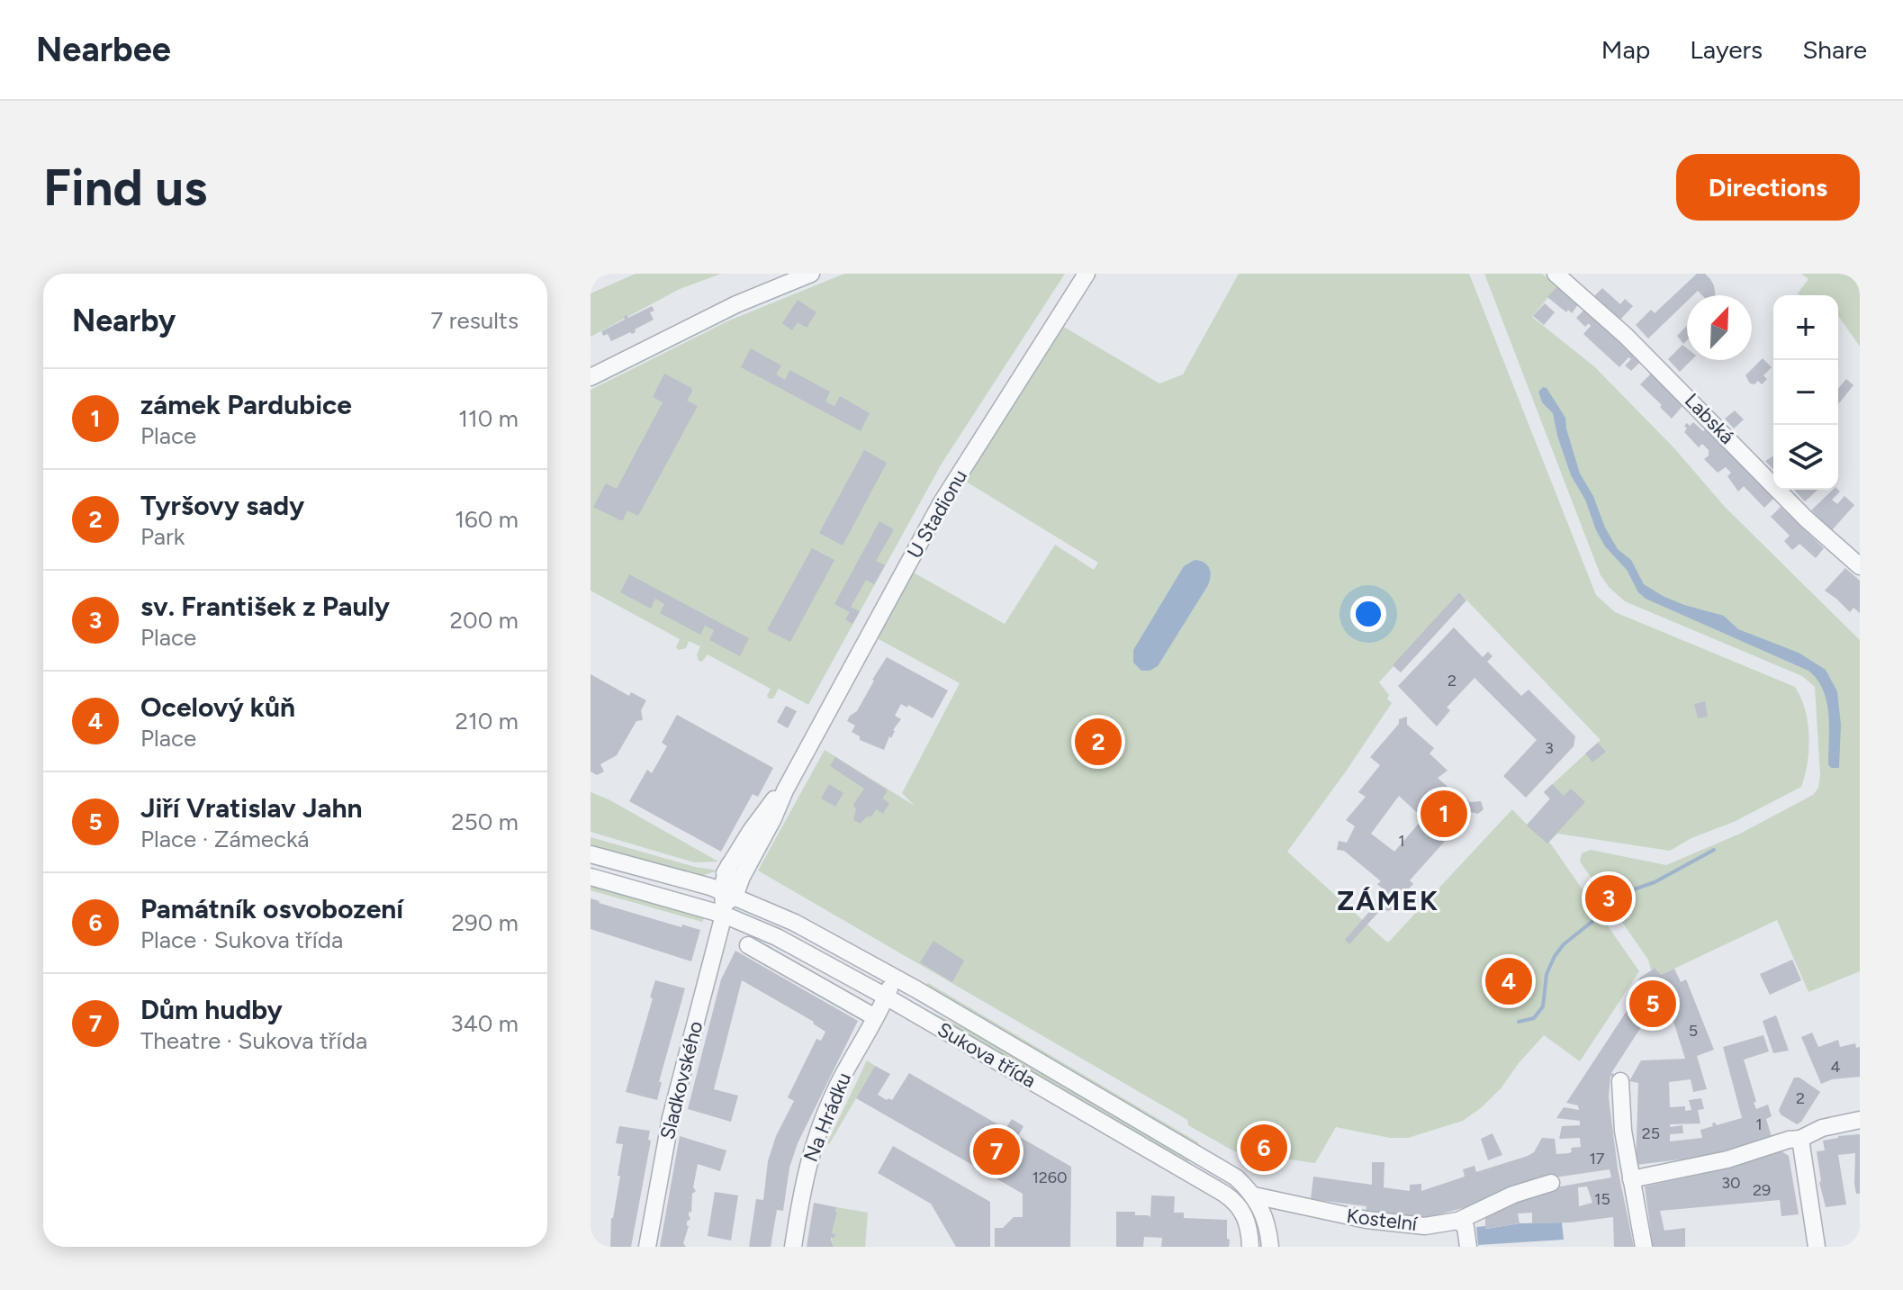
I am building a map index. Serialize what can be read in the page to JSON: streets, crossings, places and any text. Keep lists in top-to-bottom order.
{
  "streets": {
    "street": [
      "Labská",
      "U Stadionu",
      "Sukova třída",
      "Sladkovského",
      "Na Hrádku",
      "Kostelní"
    ]
  },
  "crossings": [
    ["U Stadionu", "Sukova třída"],
    ["U Stadionu", "Sladkovského"],
    ["Sukova třída", "Sladkovského"],
    ["Sukova třída", "Na Hrádku"],
    ["Sukova třída", "Kostelní"]
  ],
  "districts": ["ZÁMEK"],
  "house_numbers": [
    "2",
    "3",
    "1",
    "5",
    "4",
    "2",
    "1",
    "25",
    "17",
    "1260",
    "30",
    "29",
    "15"
  ],
  "north": "top right",
  "page": {
    "header": "Nearbee",
    "nav": ["Map", "Layers", "Share"],
    "buttons": "Directions",
    "title": "Find us",
    "heading": ["Nearby", "7 results"],
    "map_buttons": ["+", "−"],
    "list": [
      {
        "mark": "1",
        "name": "zámek Pardubice",
        "note": "Place",
        "value": "110 m"
      },
      {
        "mark": "2",
        "name": "Tyršovy sady",
        "note": "Park",
        "value": "160 m"
      },
      {
        "mark": "3",
        "name": "sv. František z Pauly",
        "note": "Place",
        "value": "200 m"
      },
      {
        "mark": "4",
        "name": "Ocelový kůň",
        "note": "Place",
        "value": "210 m"
      },
      {
        "mark": "5",
        "name": "Jiří Vratislav Jahn",
        "note": "Place · Zámecká",
        "value": "250 m"
      },
      {
        "mark": "6",
        "name": "Památník osvobození",
        "note": "Place · Sukova třída",
        "value": "290 m"
      },
      {
        "mark": "7",
        "name": "Dům hudby",
        "note": "Theatre · Sukova třída",
        "value": "340 m"
      }
    ],
    "pins": [
      "2",
      "1",
      "3",
      "4",
      "5",
      "6",
      "7"
    ]
  }
}
